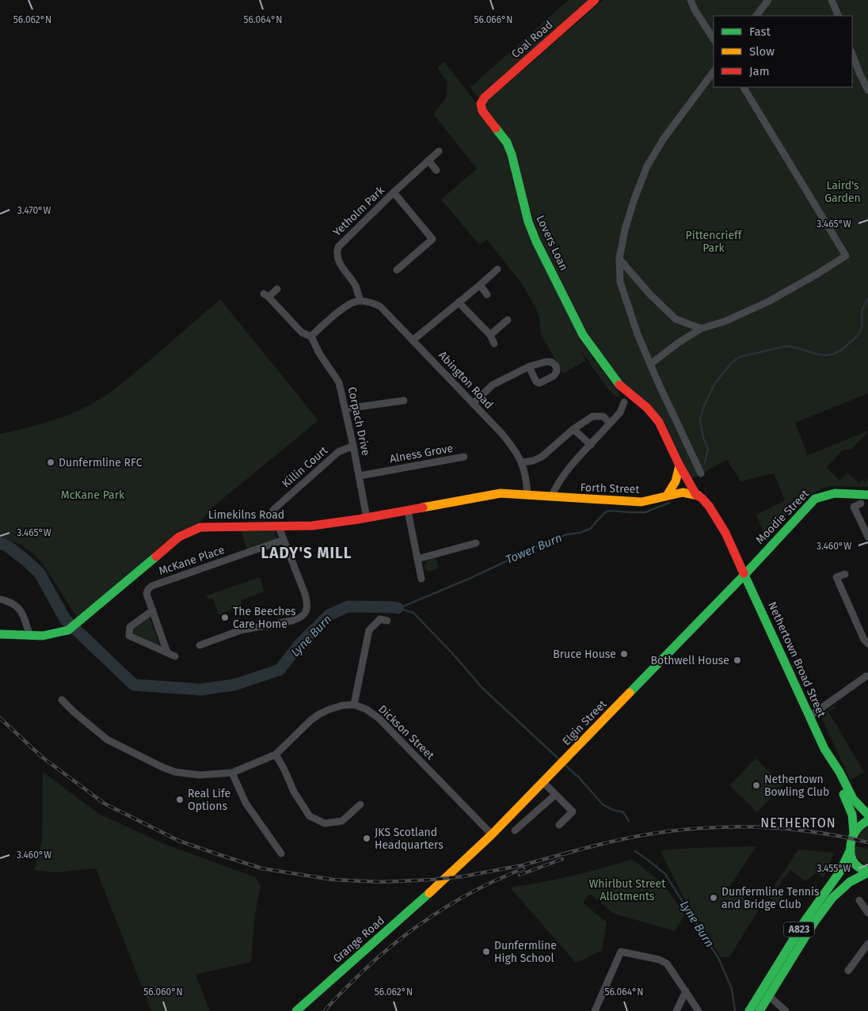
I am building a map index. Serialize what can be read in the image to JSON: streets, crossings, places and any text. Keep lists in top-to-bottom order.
{
  "streets": {
    "main road": [
      "Coal Road",
      "Lovers Loan",
      "Forth Street",
      "Limekilns Road",
      "Moodie Street",
      "Nethertown Broad Street",
      "Elgin Street",
      "A823",
      "Grange Road"
    ],
    "street": [
      "Yetholm Park",
      "Abington Road",
      "Corpach Drive",
      "Alness Grove",
      "Killin Court",
      "McKane Place",
      "Dickson Street"
    ]
  },
  "crossings": [
    ["Coal Road", "Lovers Loan"],
    ["Yetholm Park", "Abington Road"],
    ["Lovers Loan", "Forth Street"],
    ["Lovers Loan", "Nethertown Broad Street"],
    ["Abington Road", "Forth Street"],
    ["Abington Road", "Limekilns Road"],
    ["Corpach Drive", "Alness Grove"],
    ["Corpach Drive", "Killin Court"],
    ["Corpach Drive", "Limekilns Road"],
    ["Forth Street", "Limekilns Road"],
    ["Forth Street", "Nethertown Broad Street"],
    ["Moodie Street", "Nethertown Broad Street"],
    ["Moodie Street", "Elgin Street"],
    ["Nethertown Broad Street", "Elgin Street"],
    ["Nethertown Broad Street", "A823"],
    ["Elgin Street", "Dickson Street"],
    ["Elgin Street", "Grange Road"]
  ],
  "districts": ["LADY'S MILL", "NETHERTON"],
  "water": ["Tower Burn", "Lyne Burn"],
  "parks": [
    "Laird's Garden",
    "Pittencrieff Park",
    "McKane Park",
    "Whirlbut Street Allotments"
  ],
  "places": [
    "Dunfermline RFC",
    "The Beeches Care Home",
    "Bruce House",
    "Bothwell House",
    "Nethertown Bowling Club",
    "Real Life Options",
    "JKS Scotland Headquarters",
    "Dunfermline Tennis and Bridge Club",
    "Dunfermline High School"
  ],
  "legend": ["Fast", "Slow", "Jam"],
  "coordinates": [
    "56.062°N",
    "56.064°N",
    "56.066°N",
    "3.470°W",
    "3.465°W",
    "3.460°W",
    "3.455°W",
    "56.060°N"
  ]
}
